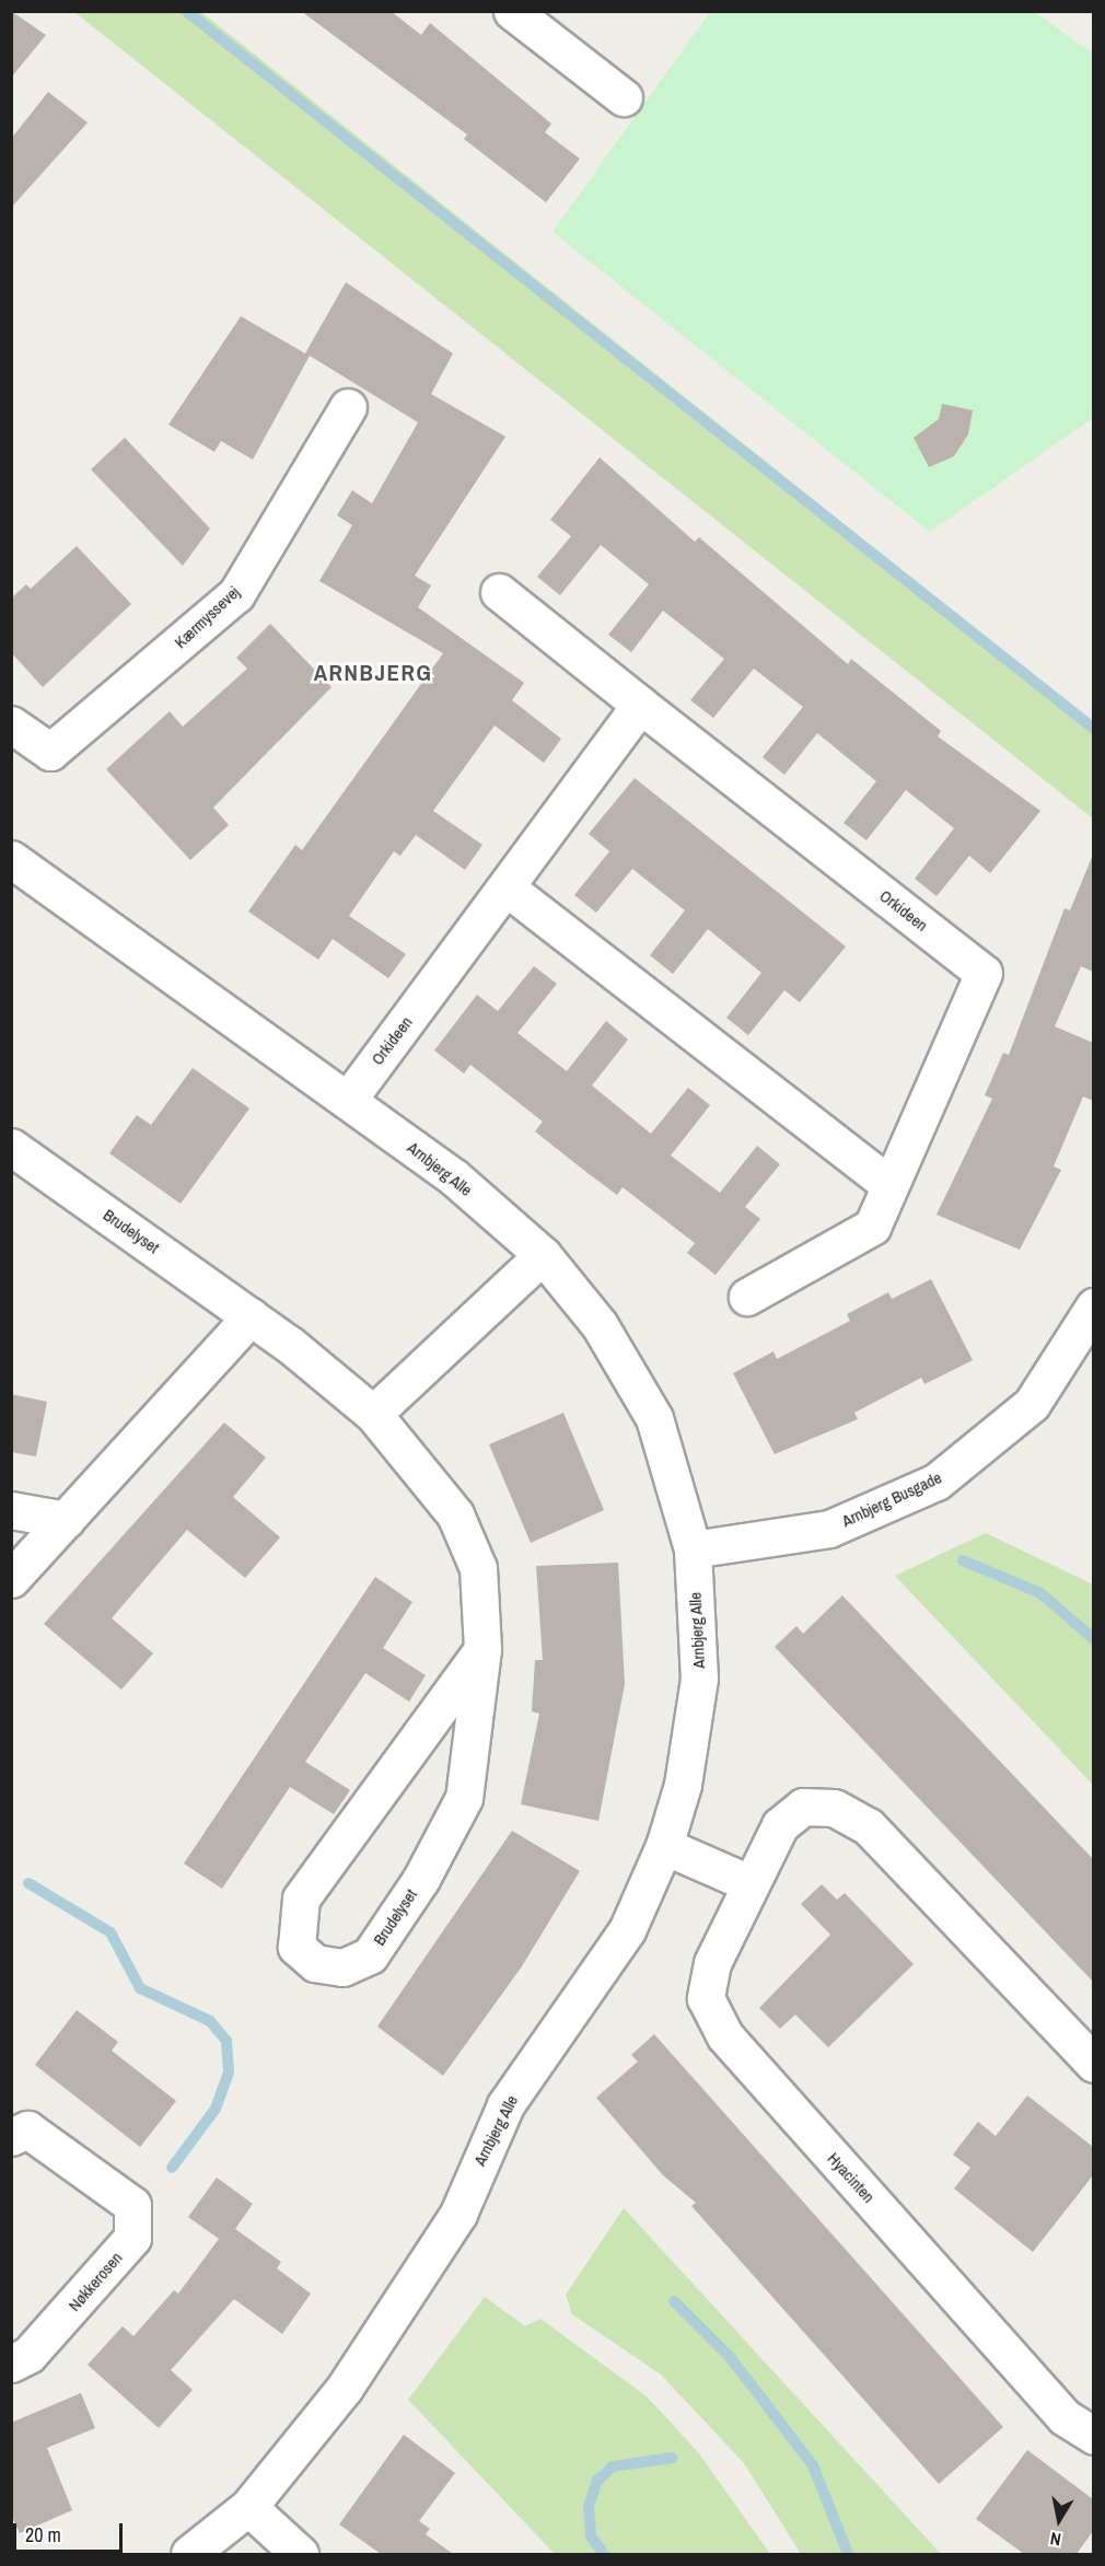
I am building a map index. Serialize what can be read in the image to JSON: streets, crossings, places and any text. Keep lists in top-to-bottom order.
{
  "streets": {
    "street": [
      "Kærmyssevej",
      "Orkideen",
      "Arnbjerg Alle",
      "Brudelyset",
      "Arnbjerg Busgade",
      "Hyacinten",
      "Nøkkerosen"
    ]
  },
  "crossings": [
    ["Orkideen", "Arnbjerg Alle"],
    ["Arnbjerg Alle", "Arnbjerg Busgade"]
  ],
  "districts": ["ARNBJERG"],
  "scale_bar": "20 m",
  "north": "bottom"
}
